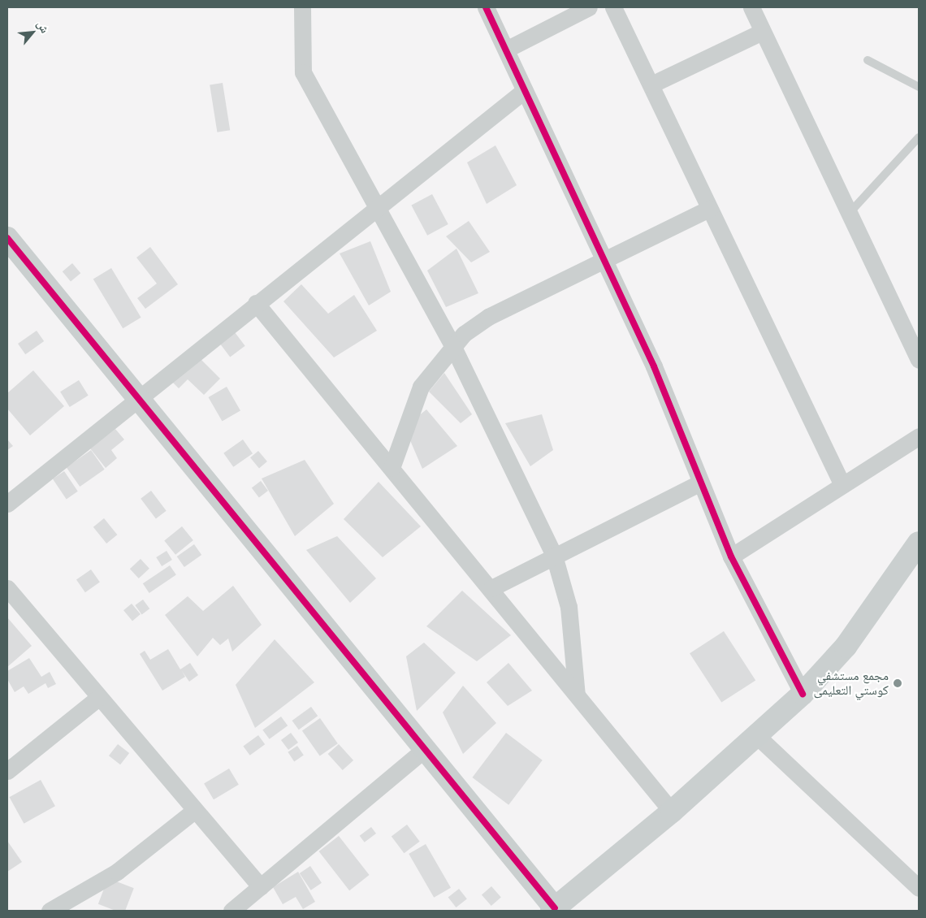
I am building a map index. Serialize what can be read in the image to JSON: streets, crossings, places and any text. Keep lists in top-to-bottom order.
{
  "places": ["مجمع مستشفي كوستي التعليمى"],
  "north": "top right"
}
